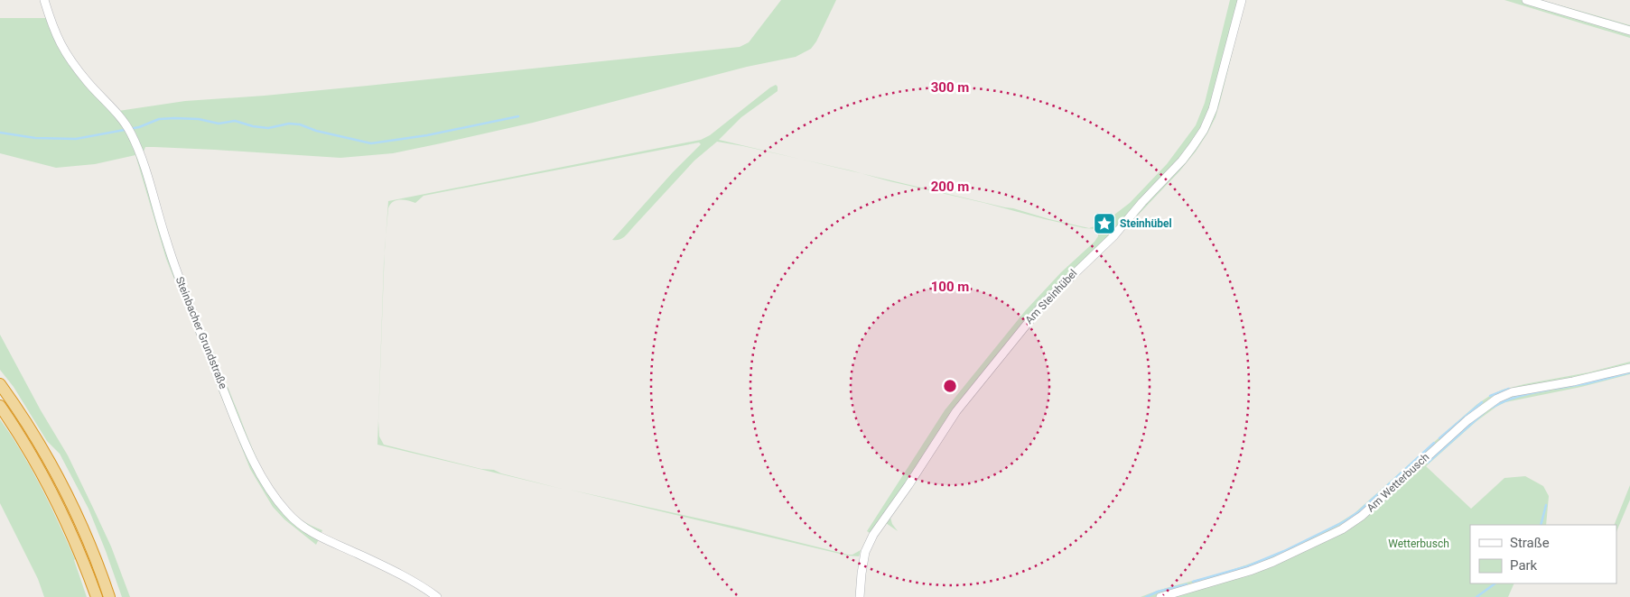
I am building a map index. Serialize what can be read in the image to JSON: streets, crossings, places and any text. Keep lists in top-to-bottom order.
{
  "streets": {
    "street": ["Am Steinhübel", "Steinbacher Grundstraße", "Am Wetterbusch"]
  },
  "parks": ["Wetterbusch"],
  "places": {
    "place": ["Steinhübel"]
  },
  "legend": ["Straße", "Park"],
  "rings": ["300 m", "200 m", "100 m"]
}
